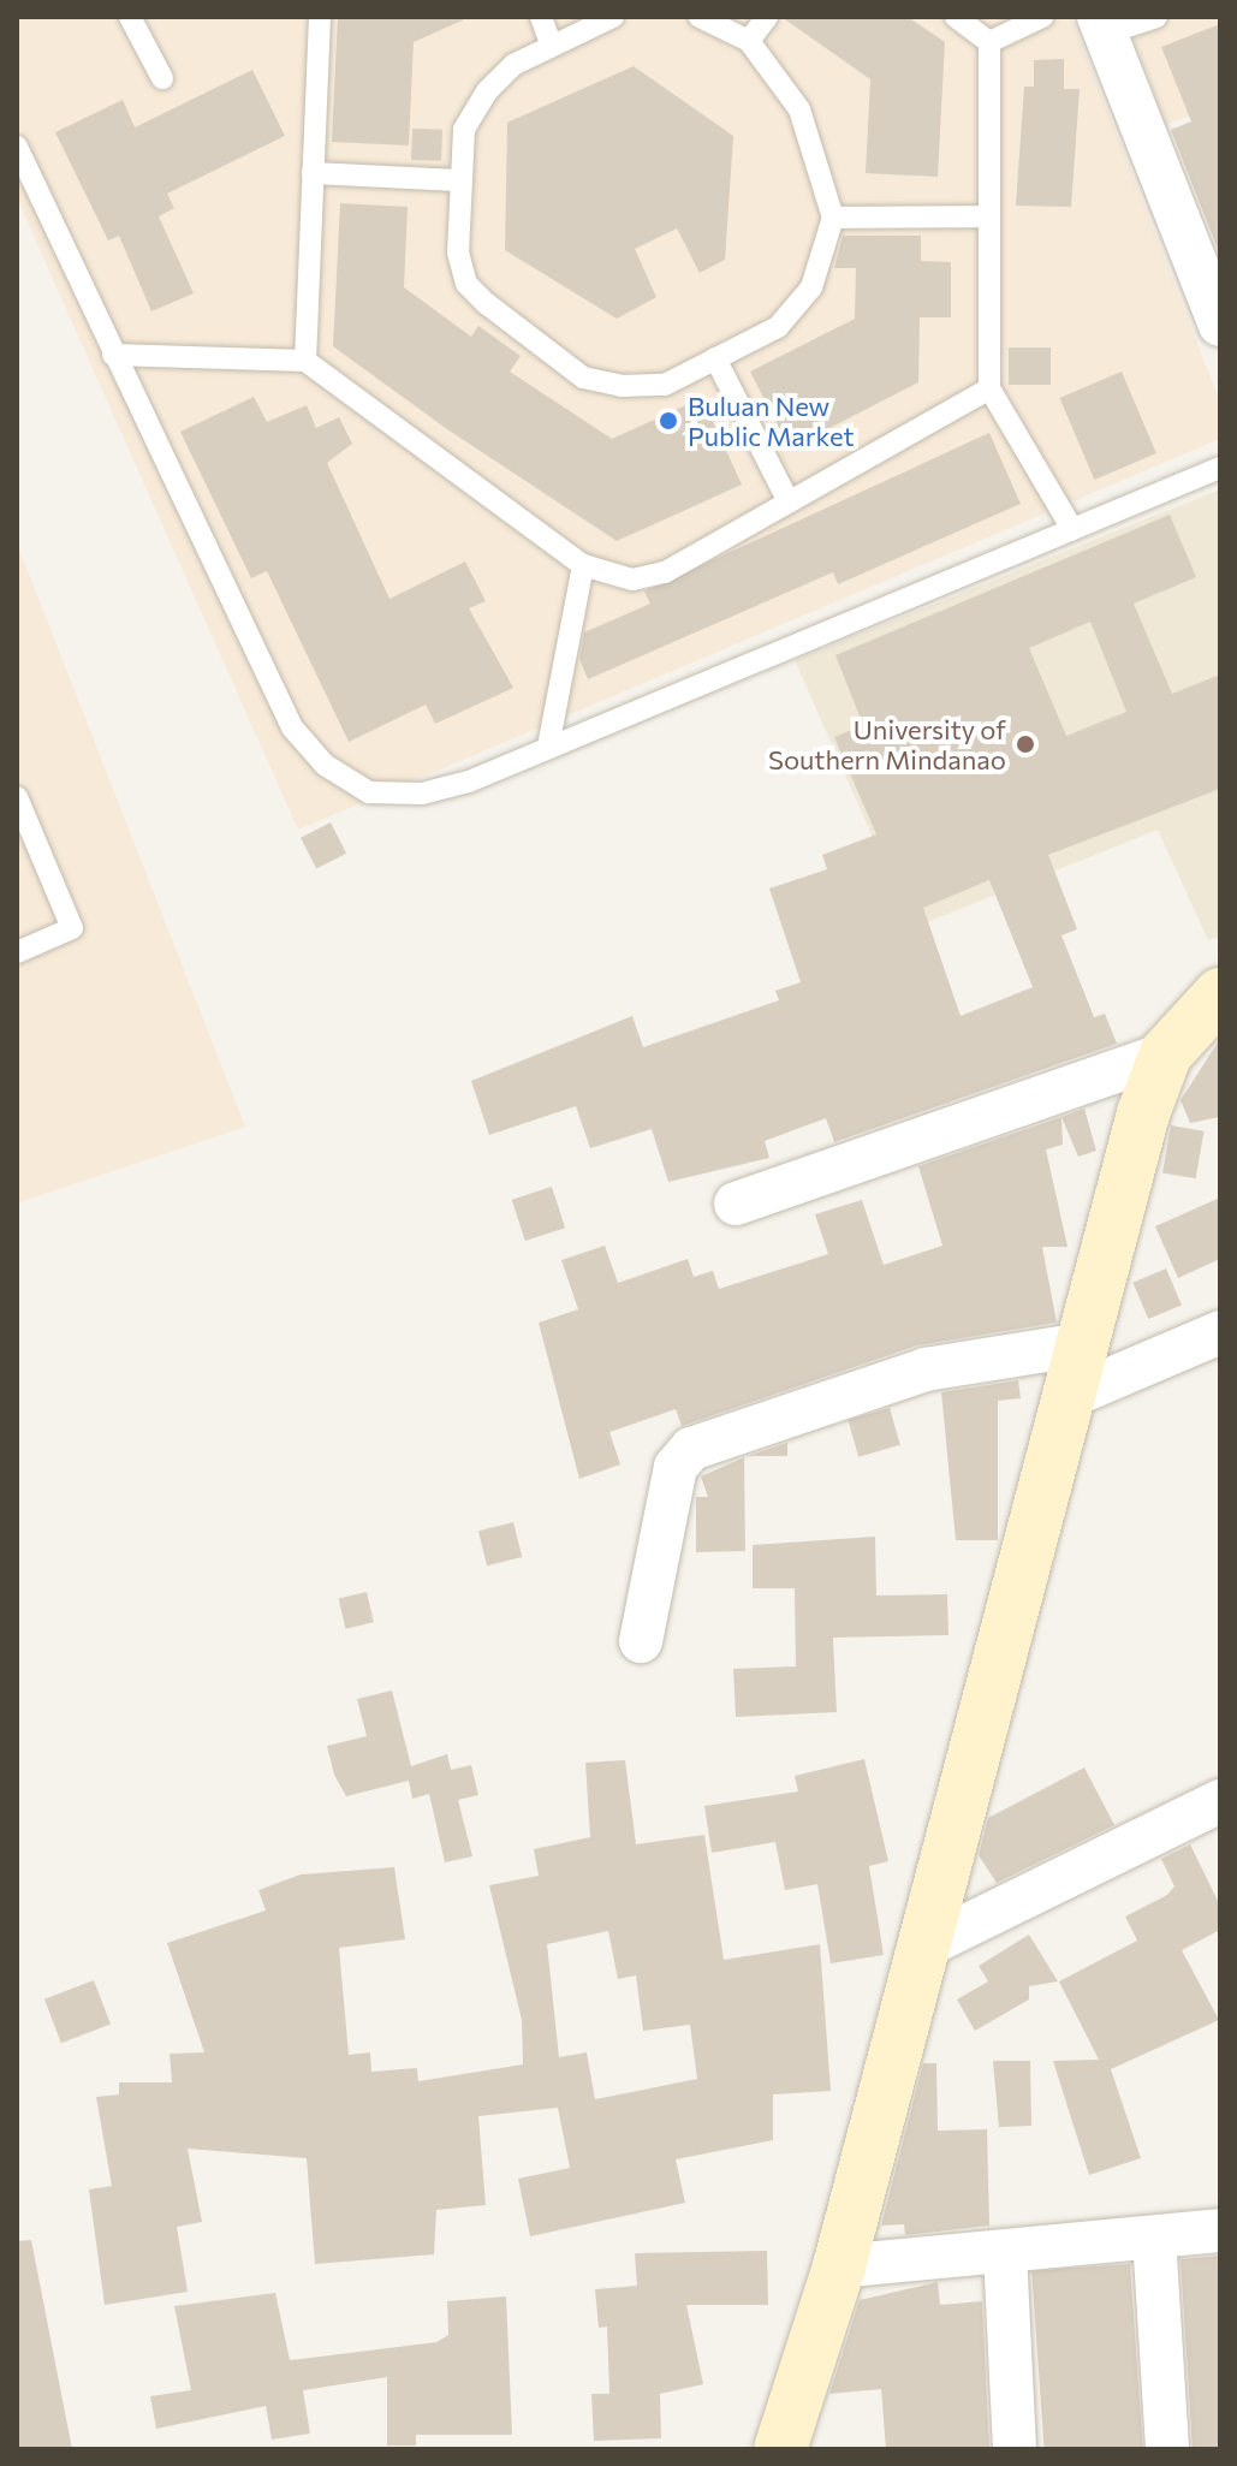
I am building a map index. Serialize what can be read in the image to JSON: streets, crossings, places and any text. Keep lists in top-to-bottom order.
{
  "places": ["Buluan New Public Market", "University of Southern Mindanao"]
}
